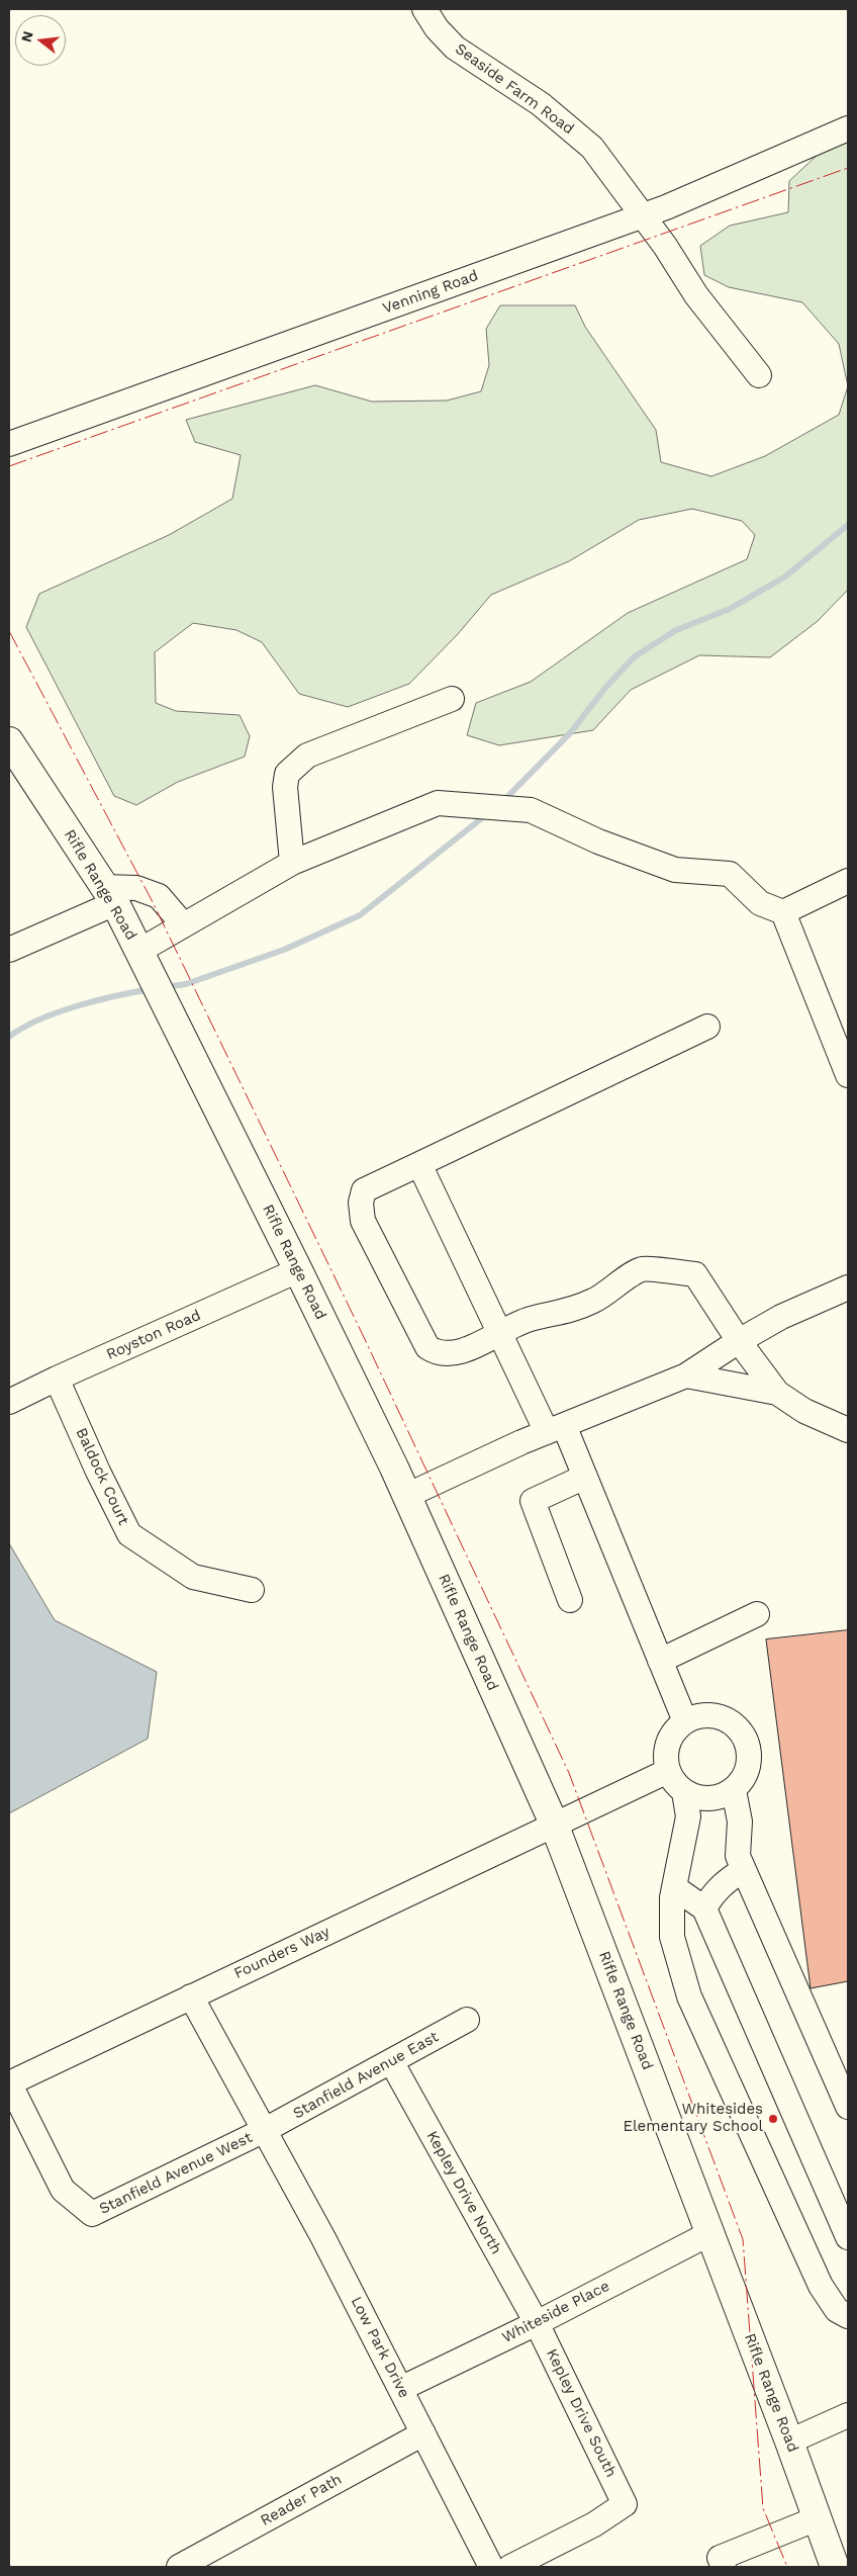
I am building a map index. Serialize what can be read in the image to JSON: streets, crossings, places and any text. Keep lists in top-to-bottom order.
{
  "streets": {
    "main road": ["Rifle Range Road"],
    "street": [
      "Seaside Farm Road",
      "Venning Road",
      "Royston Road",
      "Baldock Court",
      "Founders Way",
      "Stanfield Avenue East",
      "Stanfield Avenue West",
      "Kepley Drive North",
      "Whiteside Place",
      "Low Park Drive",
      "Kepley Drive South",
      "Reader Path"
    ]
  },
  "crossings": [
    ["Seaside Farm Road", "Venning Road"],
    ["Rifle Range Road", "Royston Road"],
    ["Rifle Range Road", "Founders Way"],
    ["Rifle Range Road", "Whiteside Place"],
    ["Royston Road", "Baldock Court"],
    ["Founders Way", "Stanfield Avenue West"],
    ["Founders Way", "Low Park Drive"],
    ["Stanfield Avenue East", "Stanfield Avenue West"],
    ["Stanfield Avenue East", "Kepley Drive North"],
    ["Stanfield Avenue East", "Low Park Drive"],
    ["Stanfield Avenue West", "Low Park Drive"],
    ["Kepley Drive North", "Whiteside Place"],
    ["Kepley Drive North", "Kepley Drive South"],
    ["Whiteside Place", "Low Park Drive"],
    ["Whiteside Place", "Kepley Drive South"],
    ["Low Park Drive", "Reader Path"]
  ],
  "places": ["Whitesides Elementary School"],
  "north": "left"
}
